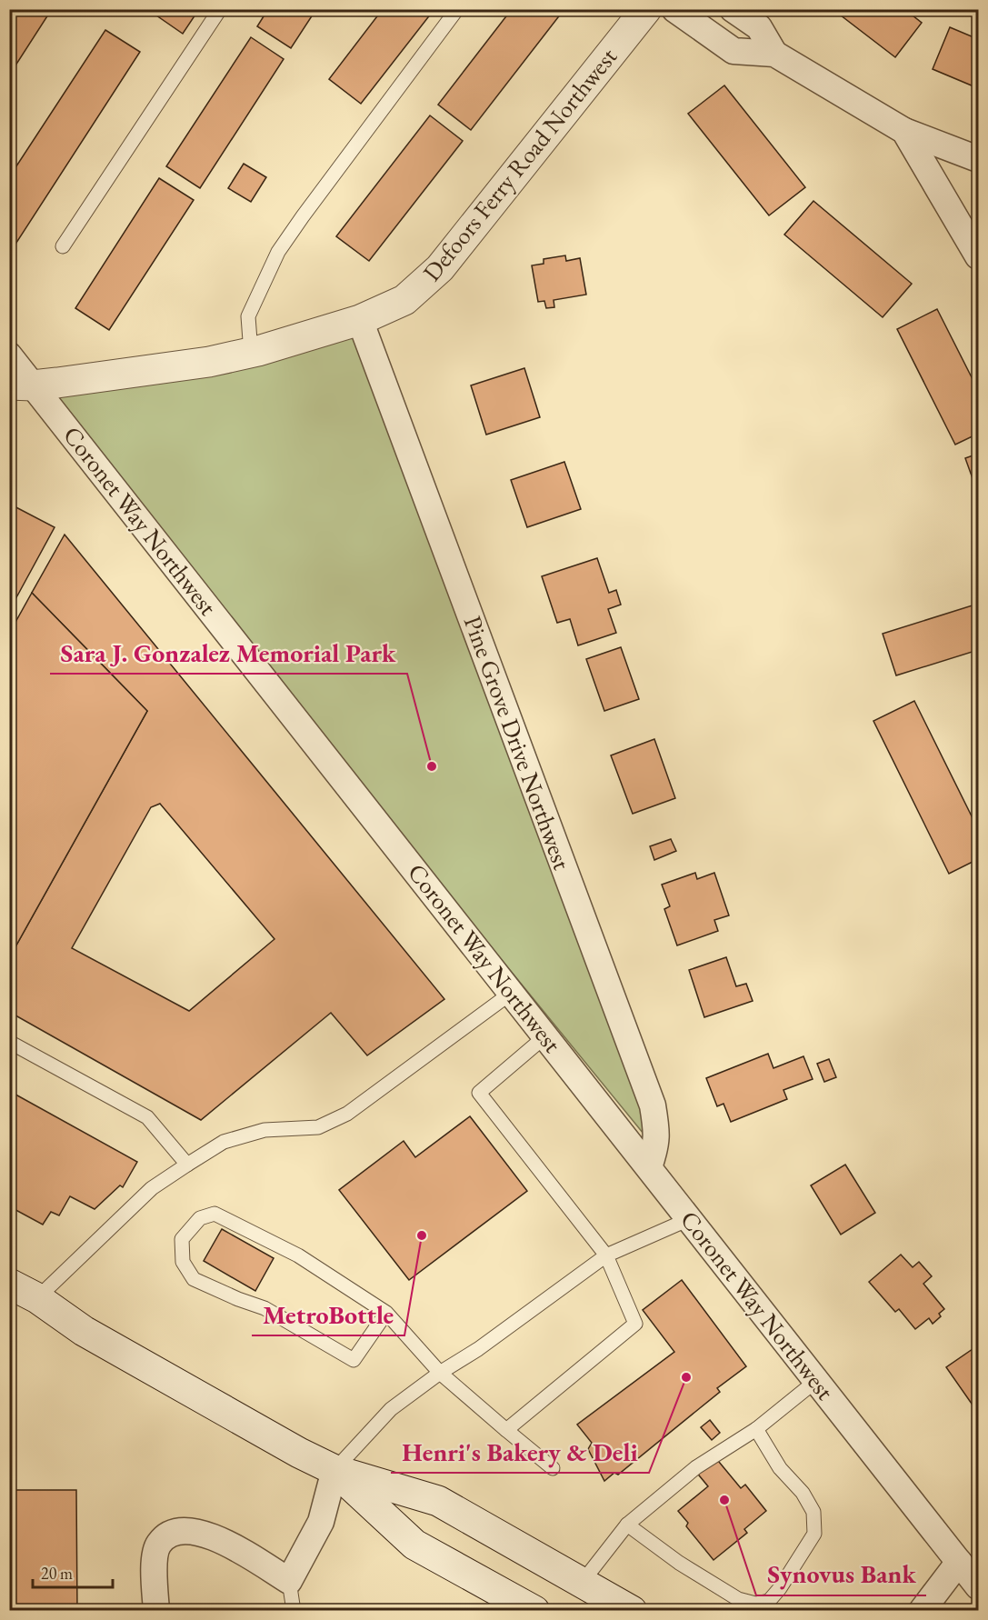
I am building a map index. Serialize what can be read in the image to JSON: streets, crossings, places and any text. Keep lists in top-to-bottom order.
{
  "streets": {
    "main road": ["Defoors Ferry Road Northwest"],
    "street": ["Coronet Way Northwest", "Pine Grove Drive Northwest"]
  },
  "crossings": [
    ["Defoors Ferry Road Northwest", "Coronet Way Northwest"],
    ["Defoors Ferry Road Northwest", "Pine Grove Drive Northwest"],
    ["Coronet Way Northwest", "Pine Grove Drive Northwest"]
  ],
  "places": [
    "Sara J. Gonzalez Memorial Park",
    "MetroBottle",
    "Henri's Bakery & Deli",
    "Synovus Bank"
  ],
  "scale_bar": "20 m"
}
